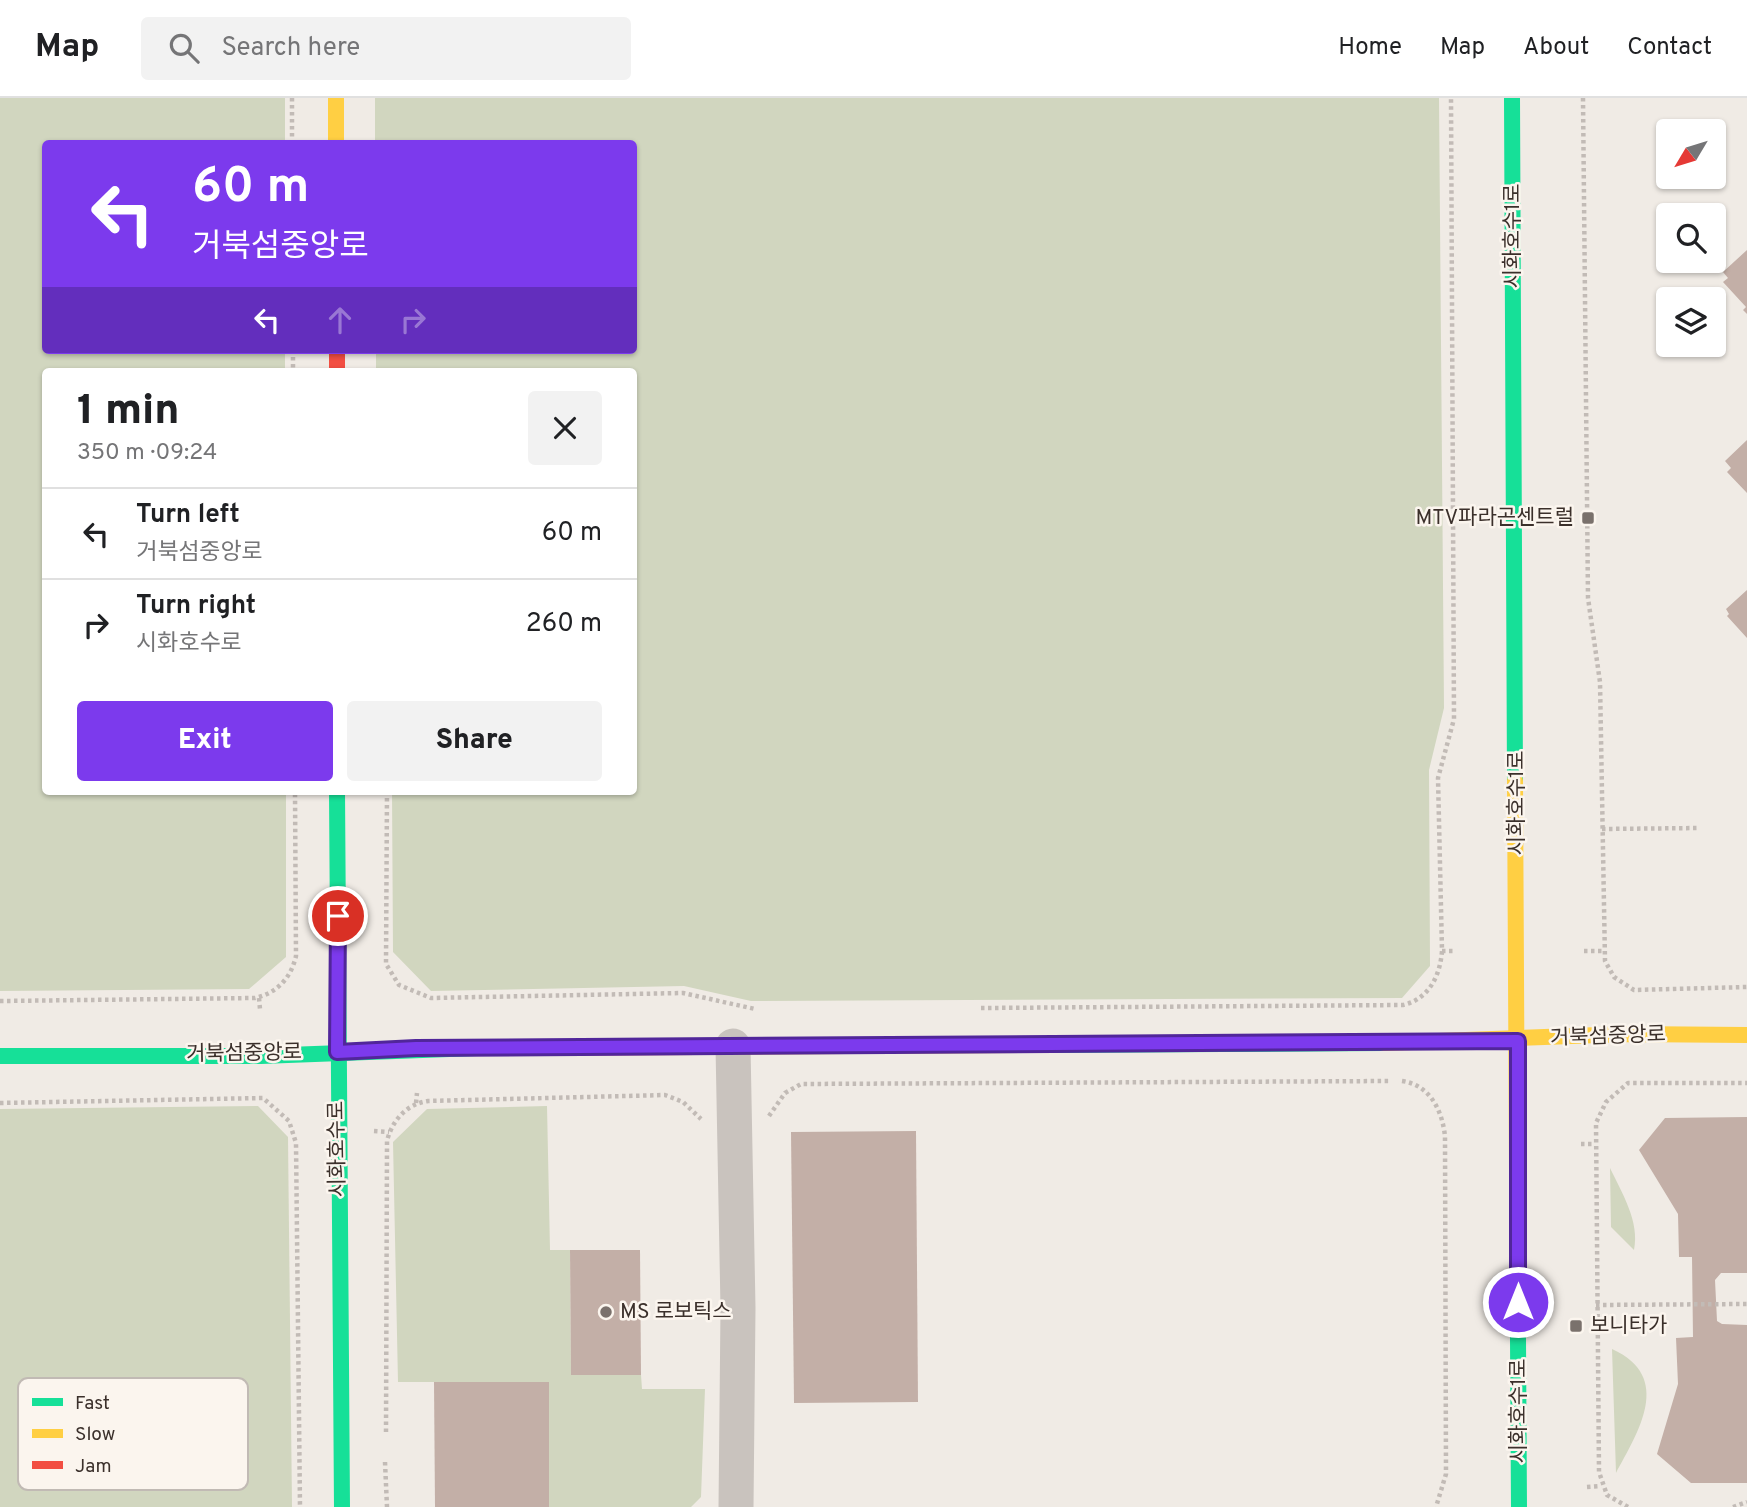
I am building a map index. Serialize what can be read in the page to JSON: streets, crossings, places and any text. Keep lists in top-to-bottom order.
{
  "streets": {
    "street": ["시화호수1로", "거북섬중앙로", "시화호수로"]
  },
  "crossings": [
    ["시화호수1로", "거북섬중앙로"],
    ["거북섬중앙로", "시화호수로"]
  ],
  "places": {
    "transit": ["MTV파라곤센트럴", "보니타가"],
    "other": ["MS 로보틱스"]
  },
  "legend": ["Fast", "Slow", "Jam"],
  "north": "bottom left",
  "page": {
    "header": "Map",
    "search": "Search here",
    "nav": [
      "Home",
      "Map",
      "About",
      "Contact"
    ],
    "turn": ["60 m", "거북섬중앙로"],
    "heading": ["1 min", "350 m · 09:24"],
    "list": [
      {
        "name": "Turn left",
        "note": "거북섬중앙로",
        "value": "60 m"
      },
      {
        "name": "Turn right",
        "note": "시화호수로",
        "value": "260 m"
      }
    ],
    "buttons": ["Exit", "Share"]
  }
}
